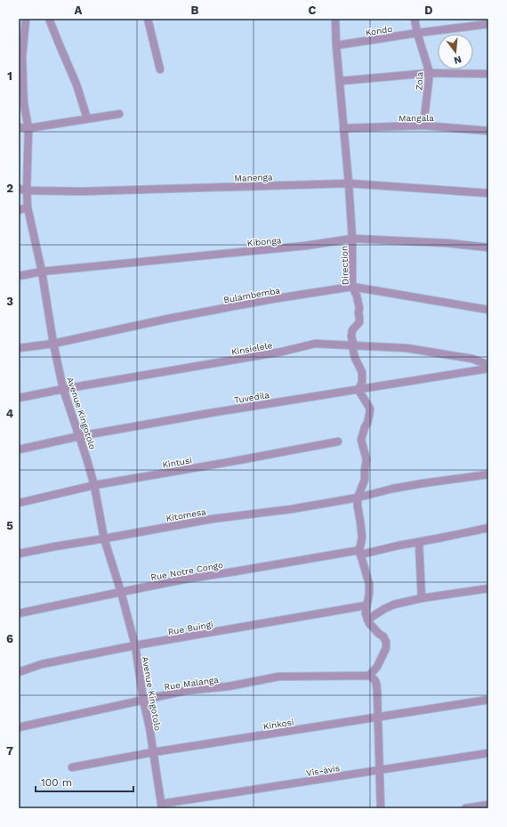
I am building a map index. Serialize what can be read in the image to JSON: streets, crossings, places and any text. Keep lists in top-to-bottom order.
{
  "streets": {
    "street": [
      "Kondo",
      "Zola",
      "Mangala",
      "Manenga",
      "Kibonga",
      "Direction",
      "Bulambemba",
      "Kinsielele",
      "Tuvedila",
      "Avenue Kingotolo",
      "Kintusi",
      "Kitomesa",
      "Rue Notre Congo",
      "Rue Buingi",
      "Rue Malanga",
      "Kinkosi",
      "Vis-àvis"
    ]
  },
  "crossings": [
    ["Kondo", "Zola"],
    ["Kondo", "Direction"],
    ["Zola", "Mangala"],
    ["Mangala", "Direction"],
    ["Manenga", "Direction"],
    ["Manenga", "Avenue Kingotolo"],
    ["Kibonga", "Direction"],
    ["Kibonga", "Avenue Kingotolo"],
    ["Direction", "Bulambemba"],
    ["Direction", "Kinsielele"],
    ["Direction", "Tuvedila"],
    ["Bulambemba", "Avenue Kingotolo"],
    ["Kinsielele", "Avenue Kingotolo"],
    ["Tuvedila", "Avenue Kingotolo"],
    ["Avenue Kingotolo", "Kintusi"],
    ["Avenue Kingotolo", "Kitomesa"],
    ["Avenue Kingotolo", "Rue Notre Congo"],
    ["Avenue Kingotolo", "Rue Buingi"],
    ["Avenue Kingotolo", "Rue Malanga"],
    ["Avenue Kingotolo", "Kinkosi"],
    ["Avenue Kingotolo", "Vis-àvis"]
  ],
  "scale_bar": "100 m",
  "north": "bottom",
  "grid": {
    "columns": [
      "A",
      "B",
      "C",
      "D"
    ],
    "rows": [
      "1",
      "2",
      "3",
      "4",
      "5",
      "6",
      "7"
    ]
  }
}
